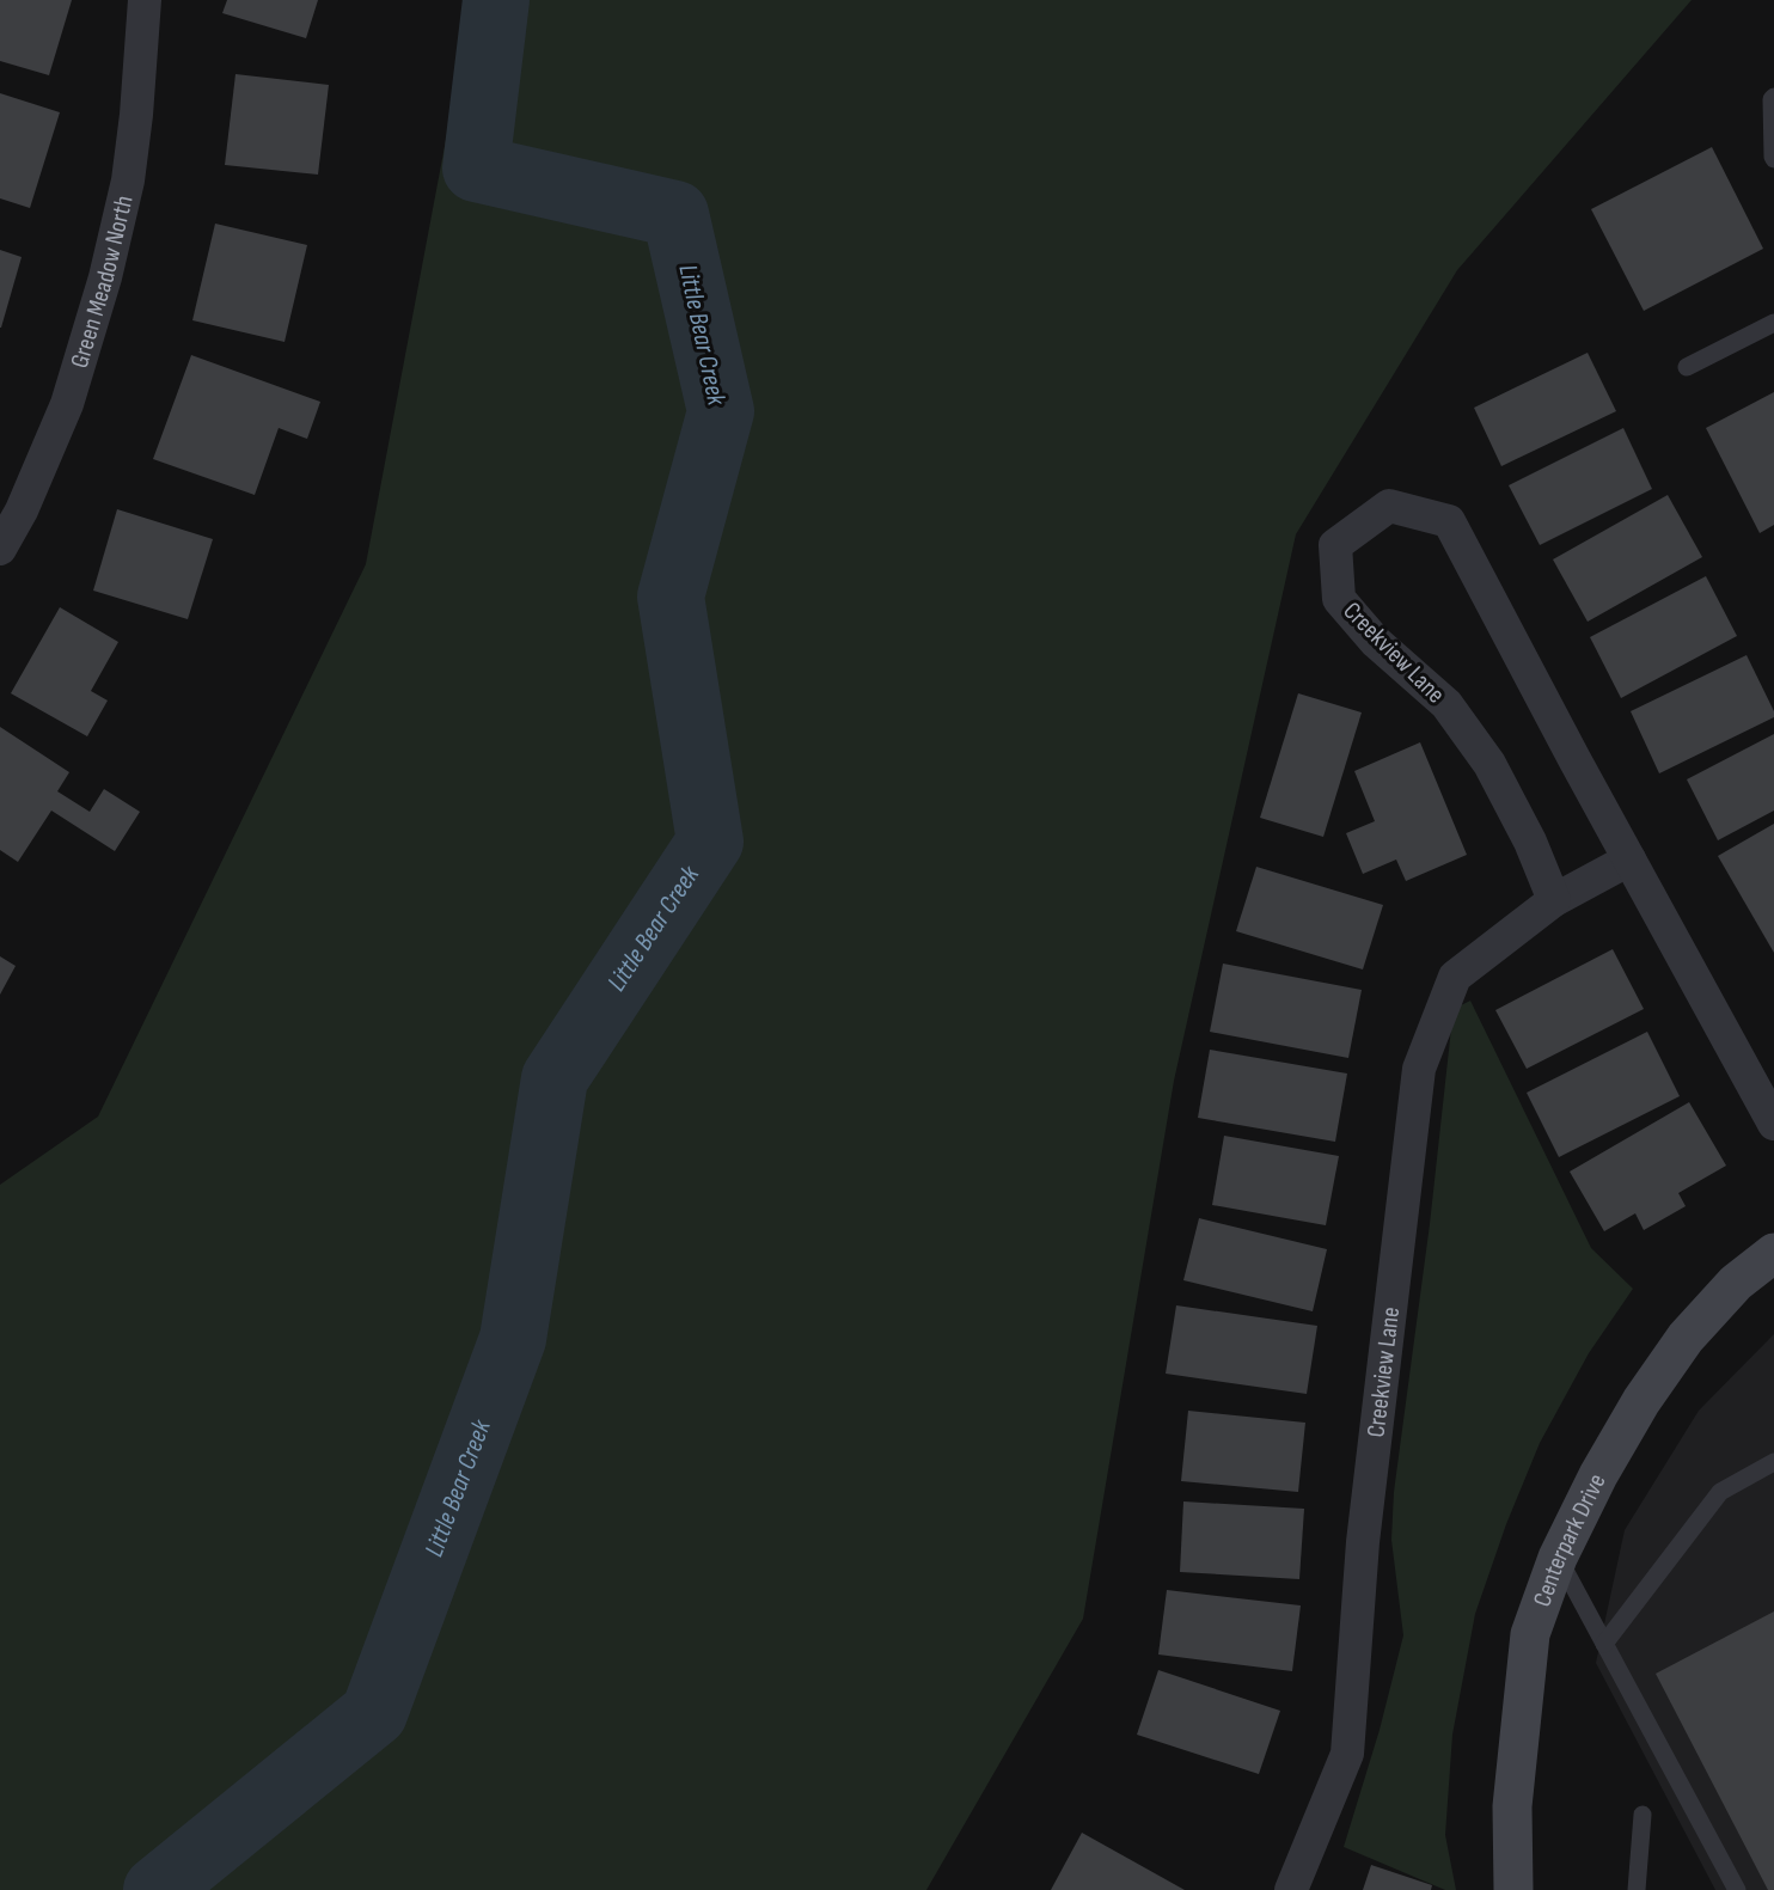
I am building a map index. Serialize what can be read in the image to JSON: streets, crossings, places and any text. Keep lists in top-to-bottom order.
{
  "streets": {
    "street": ["Green Meadow North", "Creekview Lane", "Centerpark Drive"]
  },
  "water": ["Little Bear Creek"]
}
